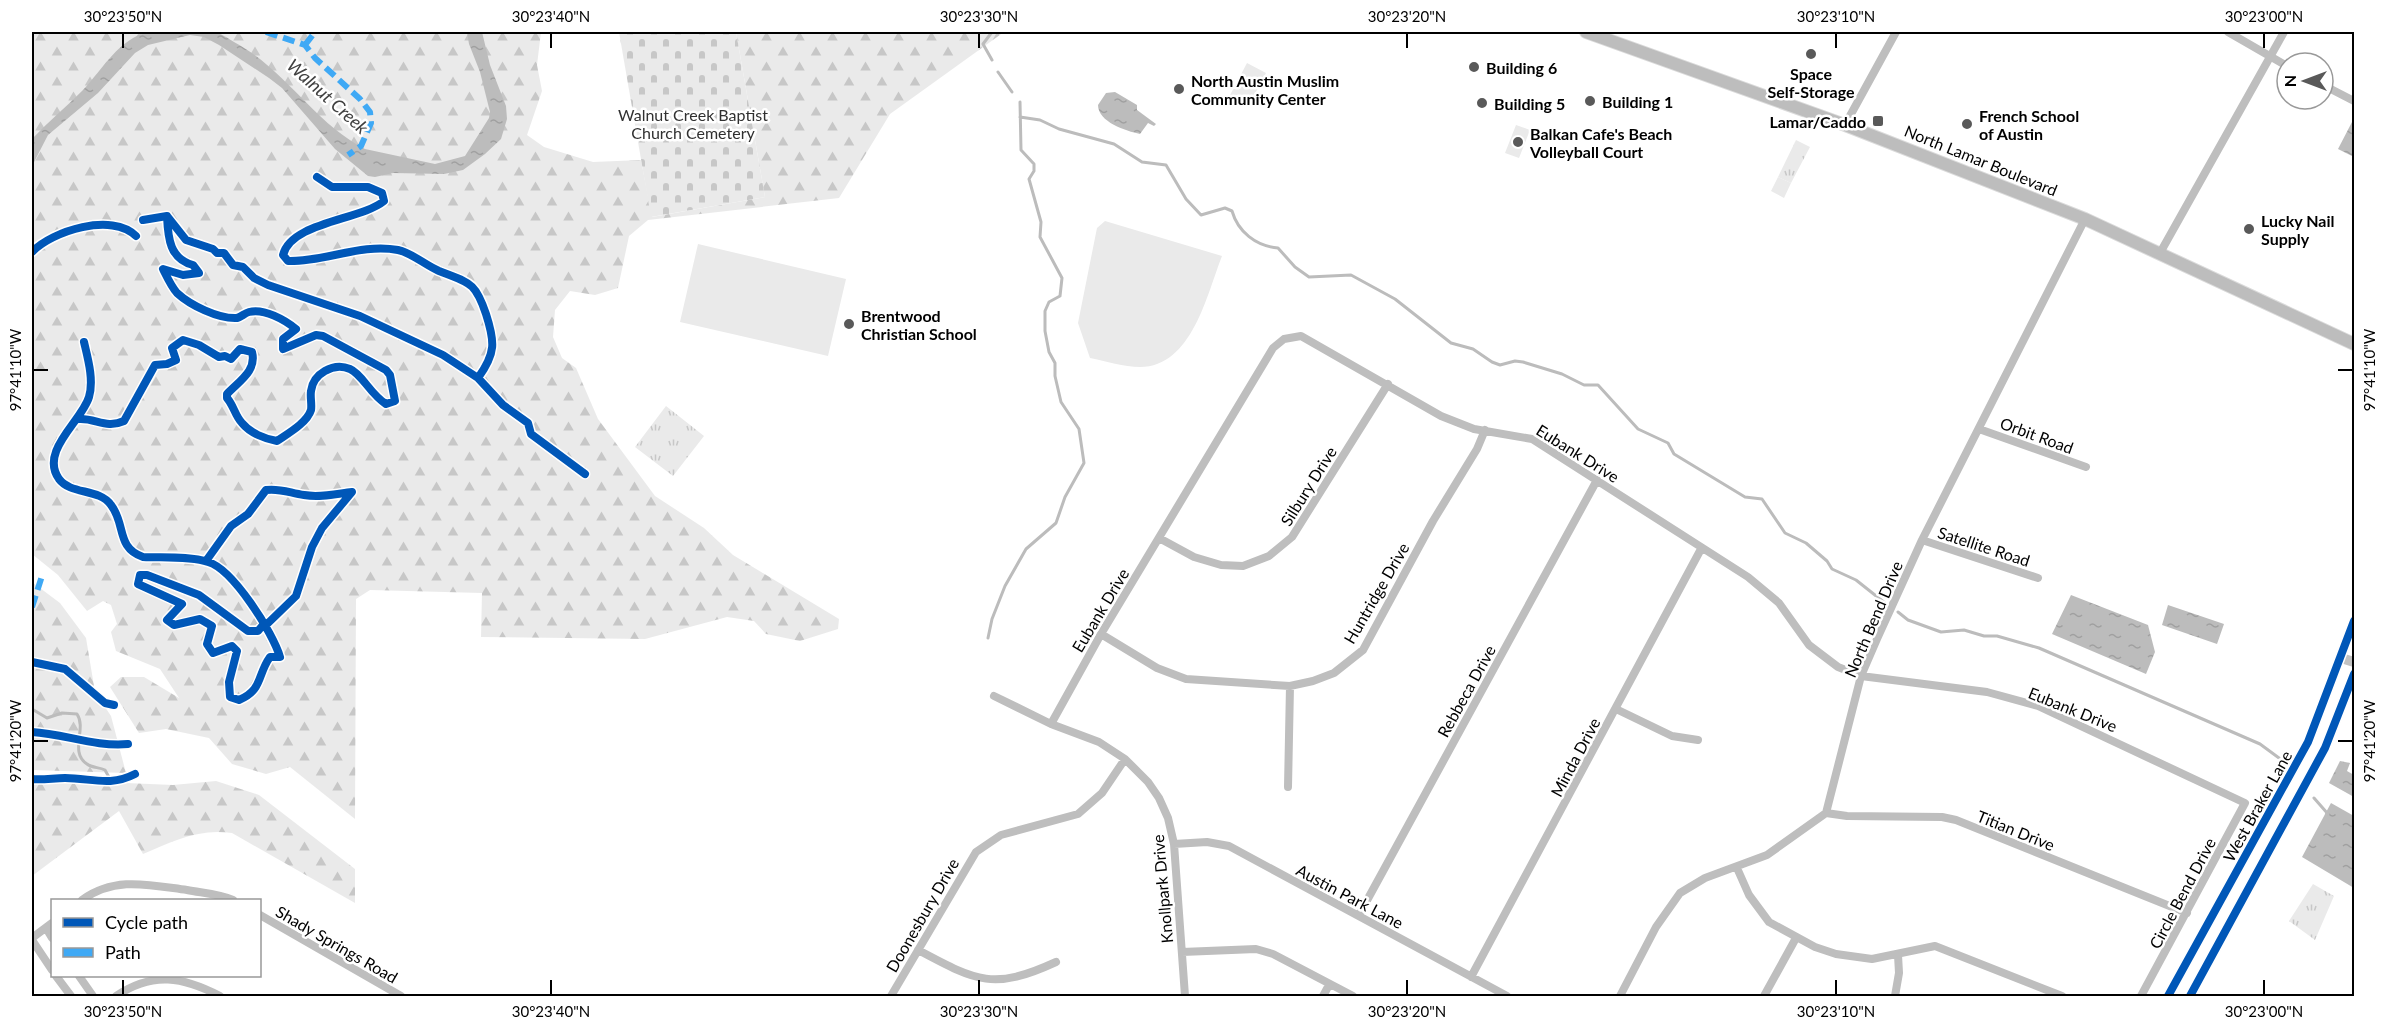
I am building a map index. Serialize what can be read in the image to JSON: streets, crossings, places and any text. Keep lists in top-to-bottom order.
{
  "streets": {
    "main road": ["North Lamar Boulevard", "West Braker Lane"],
    "street": [
      "Orbit Road",
      "Eubank Drive",
      "Silbury Drive",
      "Satellite Road",
      "Huntridge Drive",
      "North Bend Drive",
      "Rebbeca Drive",
      "Minda Drive",
      "Titian Drive",
      "Knollpark Drive",
      "Circle Bend Drive",
      "Austin Park Lane",
      "Doonesbury Drive",
      "Shady Springs Road"
    ]
  },
  "crossings": [
    ["North Lamar Boulevard", "North Bend Drive"],
    ["Orbit Road", "North Bend Drive"],
    ["Eubank Drive", "Silbury Drive"],
    ["Eubank Drive", "Huntridge Drive"],
    ["Eubank Drive", "North Bend Drive"],
    ["Eubank Drive", "Rebbeca Drive"],
    ["Eubank Drive", "Minda Drive"],
    ["Eubank Drive", "Knollpark Drive"],
    ["Eubank Drive", "Circle Bend Drive"],
    ["Satellite Road", "North Bend Drive"],
    ["North Bend Drive", "Titian Drive"],
    ["Rebbeca Drive", "Austin Park Lane"],
    ["Minda Drive", "Austin Park Lane"],
    ["Titian Drive", "Circle Bend Drive"],
    ["Knollpark Drive", "Austin Park Lane"],
    ["Knollpark Drive", "Doonesbury Drive"]
  ],
  "water": ["Walnut Creek"],
  "parks": ["Walnut Creek Baptist Church Cemetery"],
  "places": {
    "other": [
      "Space Self-Storage",
      "Building 6",
      "North Austin Muslim Community Center",
      "Building 1",
      "Building 5",
      "French School of Austin",
      "Balkan Cafe's Beach Volleyball Court",
      "Lucky Nail Supply",
      "Brentwood Christian School"
    ],
    "transit": ["Lamar/Caddo"]
  },
  "legend": ["Cycle path", "Path"],
  "north": "left",
  "coordinates": [
    "30°23'50\"N",
    "30°23'40\"N",
    "30°23'30\"N",
    "30°23'20\"N",
    "30°23'10\"N",
    "30°23'00\"N",
    "97°41'10\"W",
    "97°41'20\"W"
  ]
}
